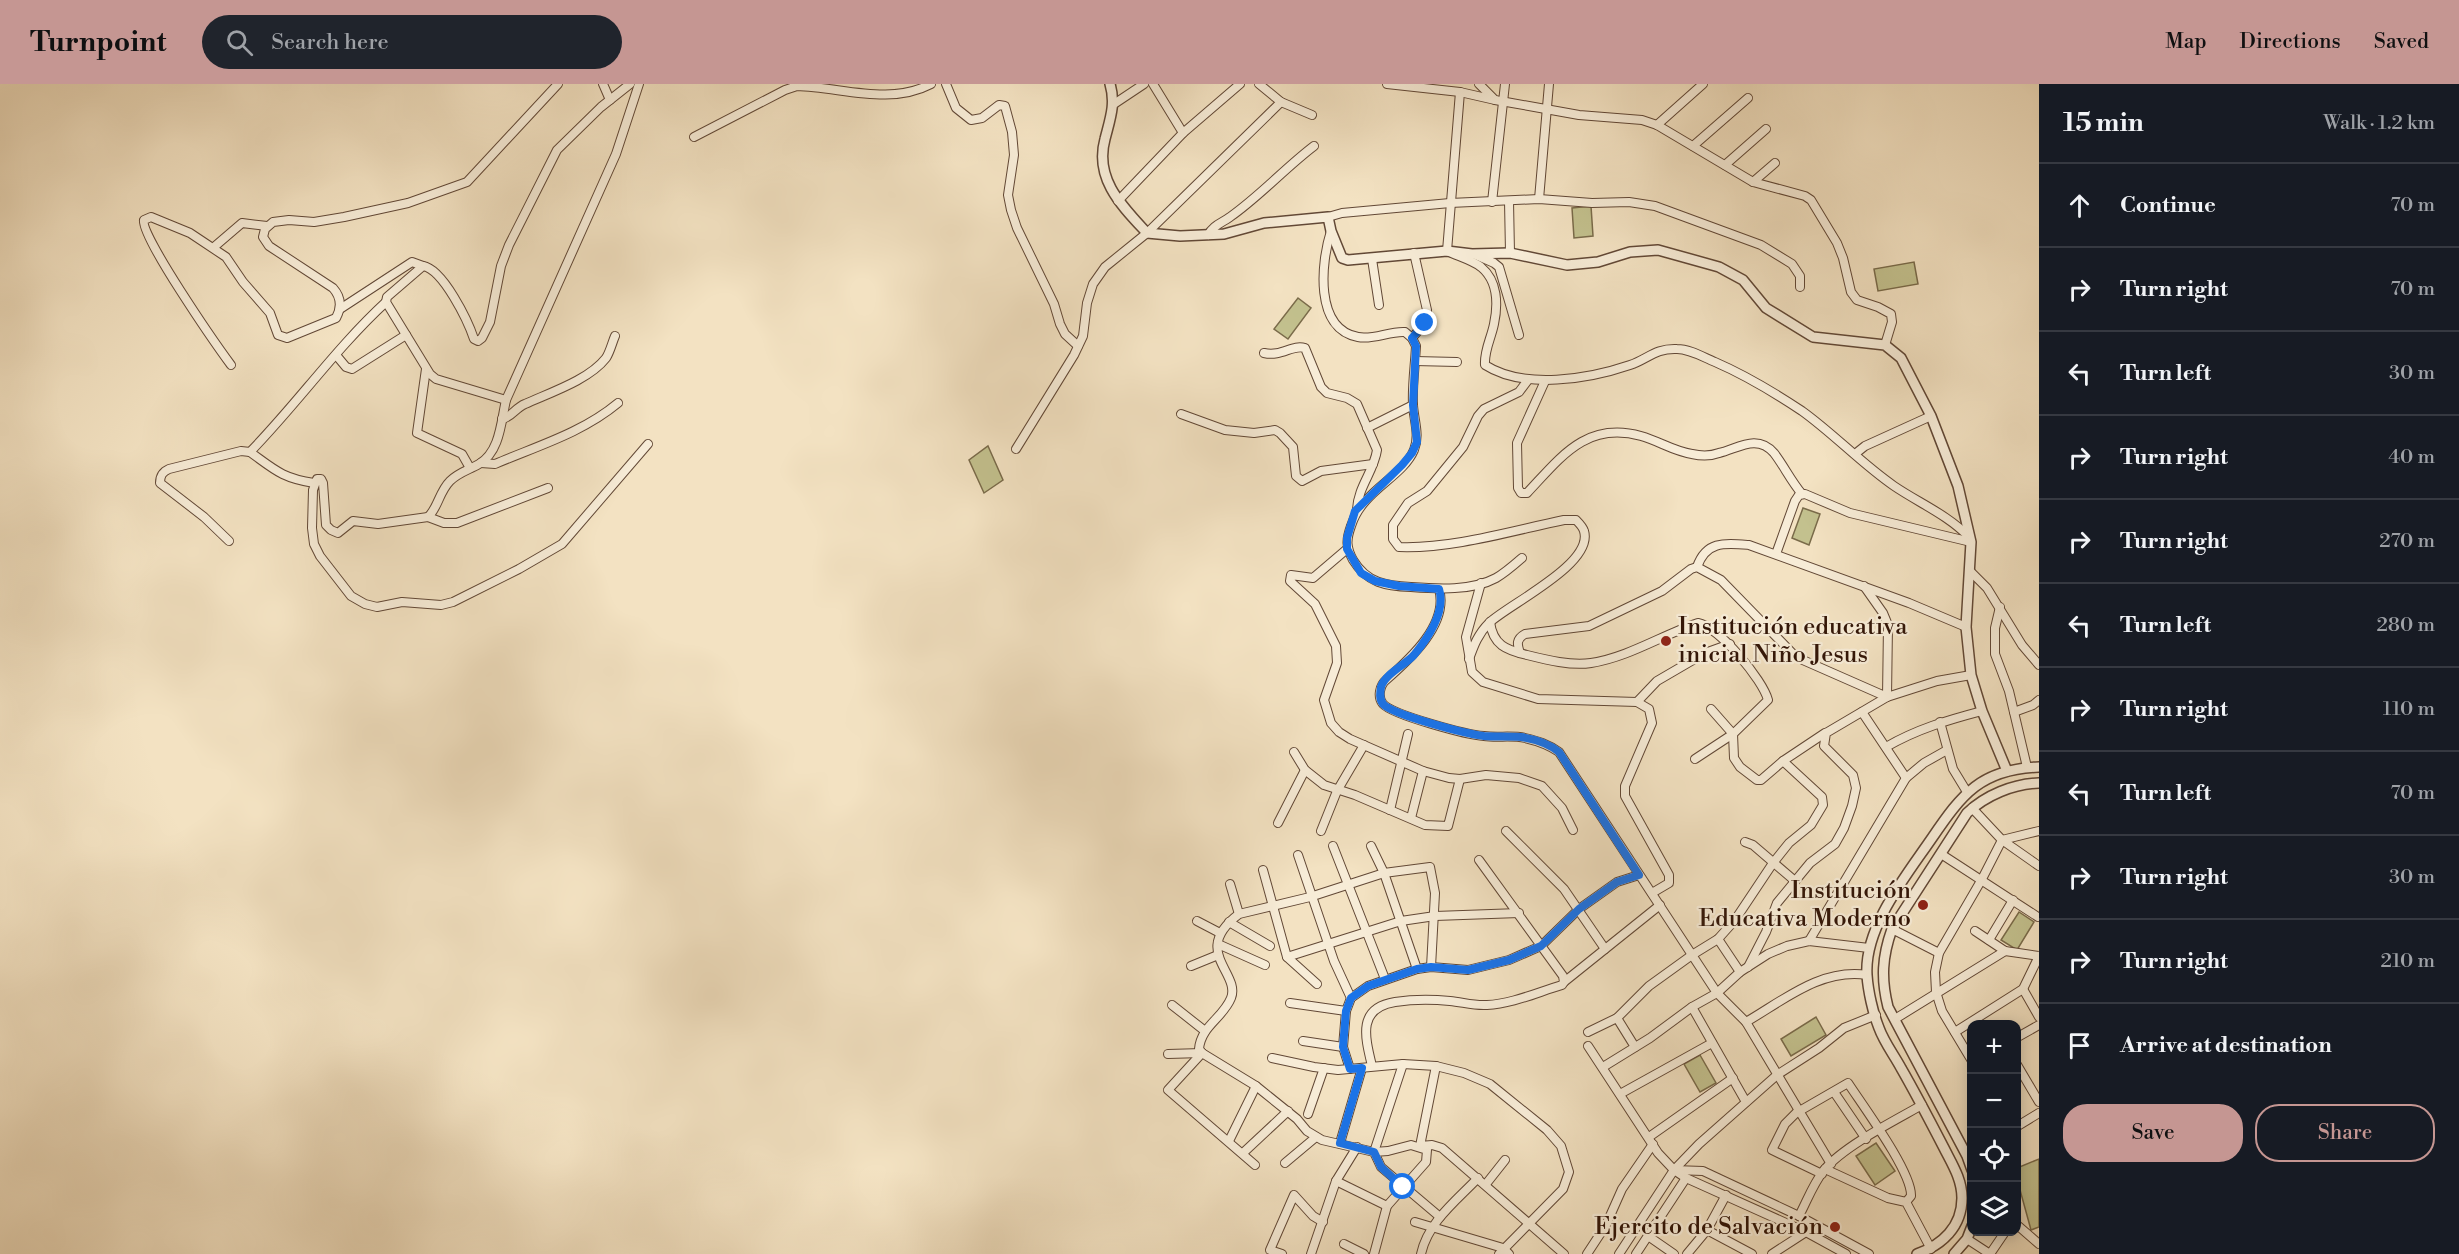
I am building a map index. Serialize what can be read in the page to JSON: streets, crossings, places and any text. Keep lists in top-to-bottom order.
{
  "places": ["Institución educativa inicial Niño Jesus", "Institución Educativa Moderno", "Ejercito de Salvación"],
  "page": {
    "header": "Turnpoint",
    "search": "Search here",
    "nav": ["Map", "Directions", "Saved"],
    "heading": ["15 min", "Walk · 1.2 km"],
    "list": [
      ["Continue", "70 m"],
      ["Turn right", "70 m"],
      ["Turn left", "30 m"],
      ["Turn right", "40 m"],
      ["Turn right", "270 m"],
      ["Turn left", "280 m"],
      ["Turn right", "110 m"],
      ["Turn left", "70 m"],
      ["Turn right", "30 m"],
      ["Turn right", "210 m"],
      "Arrive at destination"
    ],
    "map_buttons": ["+", "−"],
    "buttons": ["Save", "Share"]
  }
}
